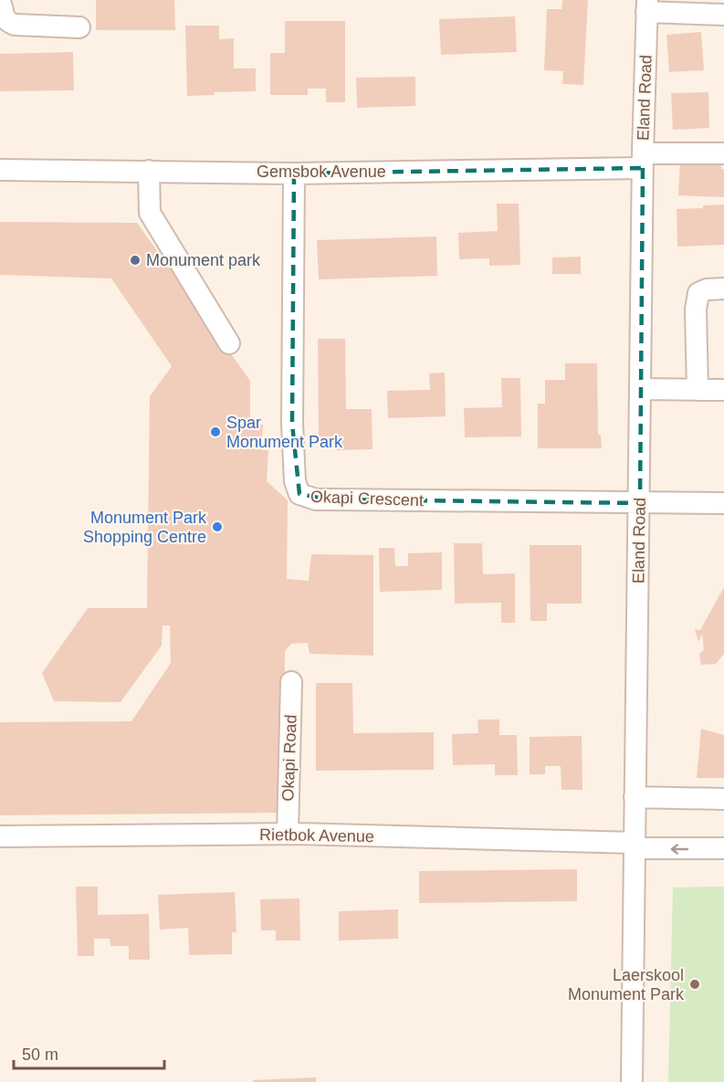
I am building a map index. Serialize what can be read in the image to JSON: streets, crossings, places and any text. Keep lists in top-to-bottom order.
{
  "streets": {
    "street": [
      "Eland Road",
      "Gemsbok Avenue",
      "Okapi Crescent",
      "Okapi Road",
      "Rietbok Avenue"
    ]
  },
  "crossings": [
    ["Eland Road", "Gemsbok Avenue"],
    ["Eland Road", "Okapi Crescent"],
    ["Eland Road", "Rietbok Avenue"],
    ["Gemsbok Avenue", "Okapi Crescent"],
    ["Okapi Road", "Rietbok Avenue"]
  ],
  "places": [
    "Monument park",
    "Spar Monument Park",
    "Monument Park Shopping Centre",
    "Laerskool Monument Park"
  ],
  "scale_bar": "50 m"
}
